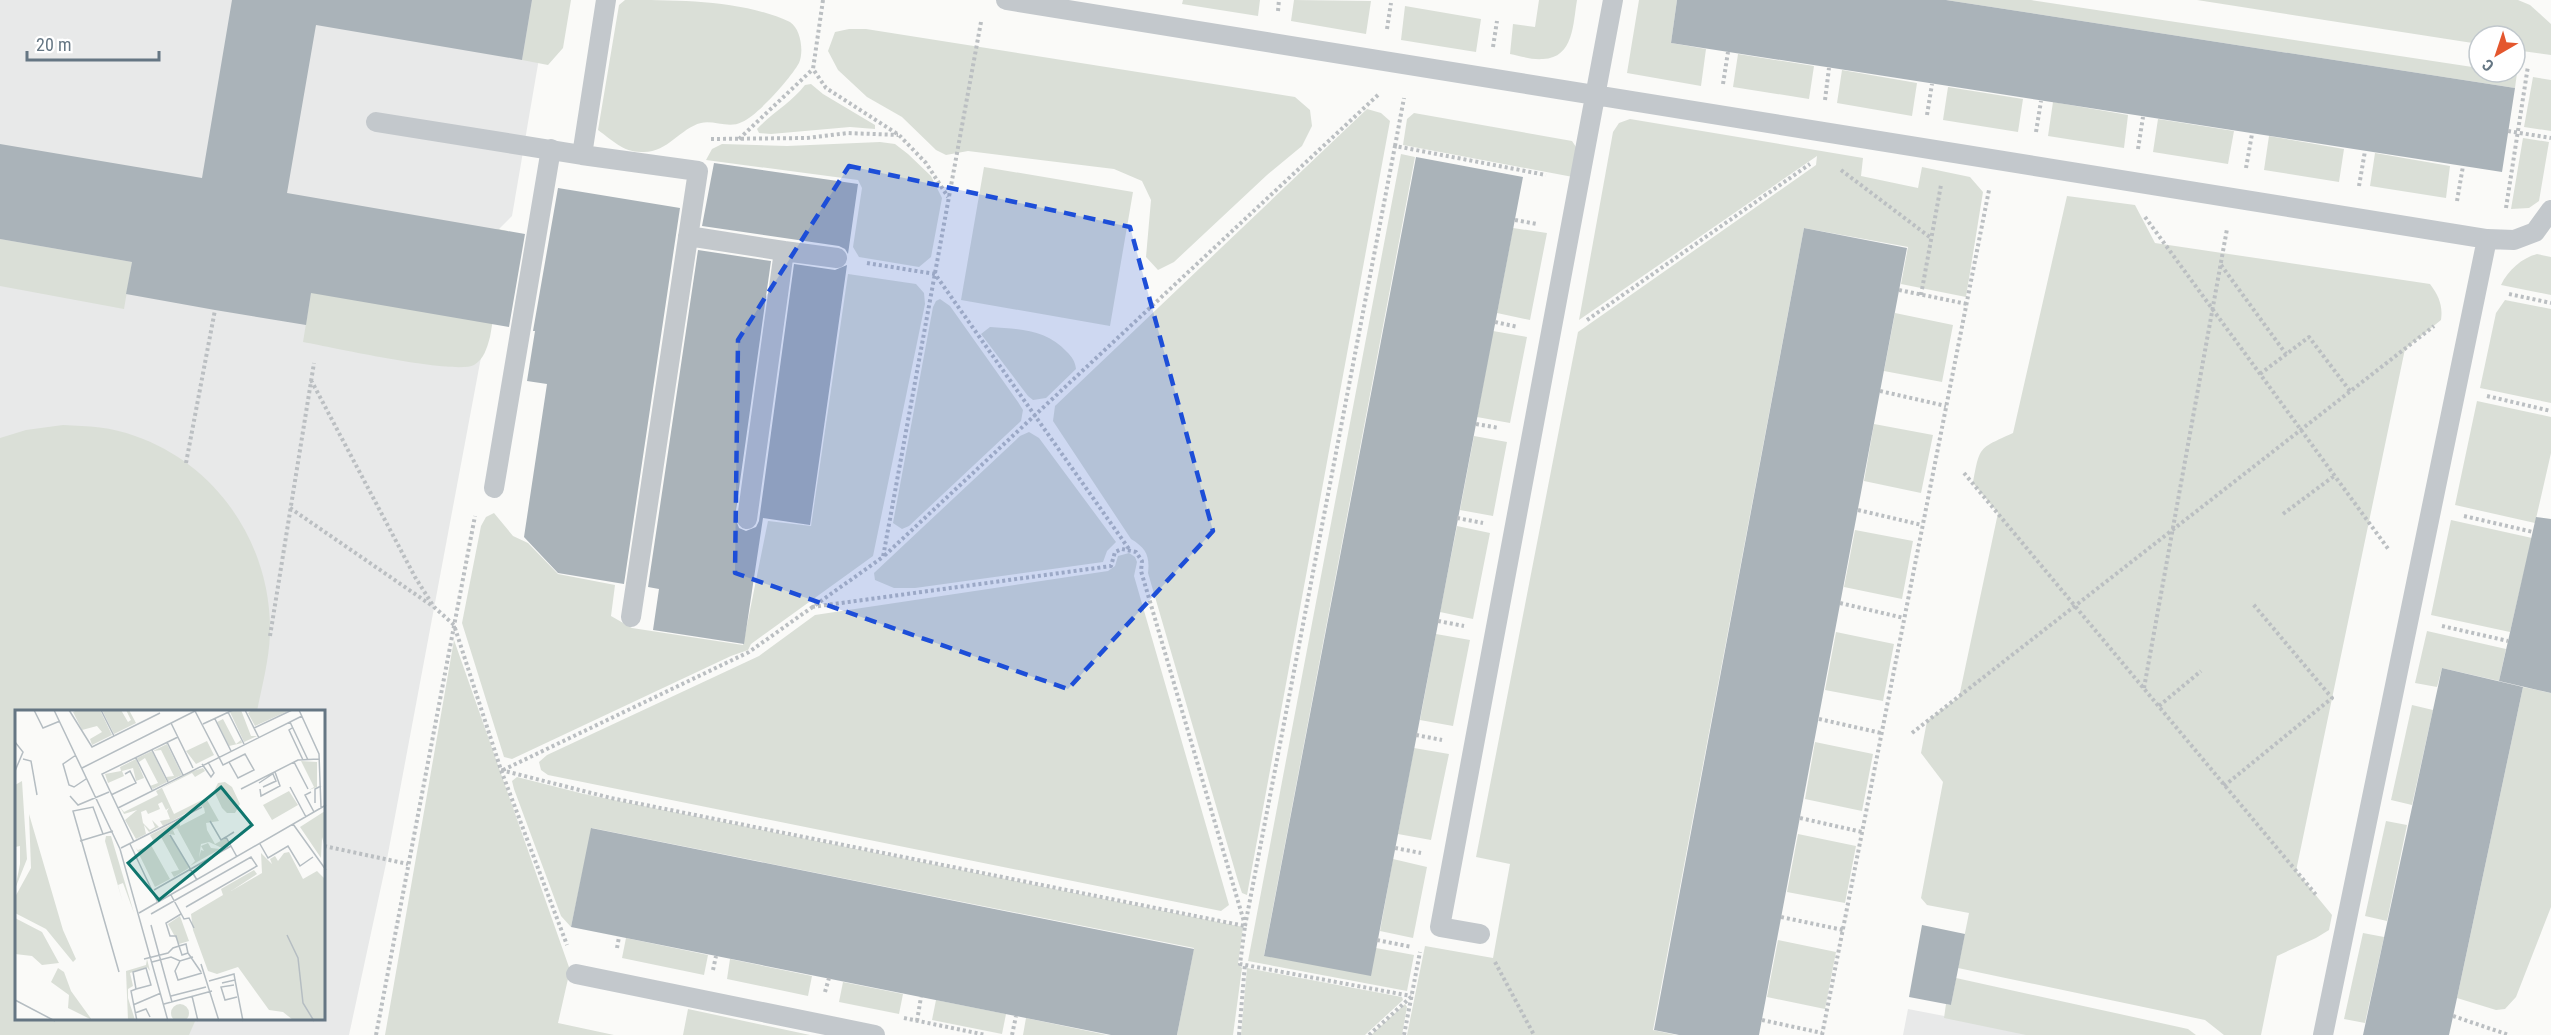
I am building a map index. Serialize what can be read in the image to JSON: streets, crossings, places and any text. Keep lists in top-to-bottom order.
{
  "scale_bar": "20 m",
  "north": "bottom left"
}
